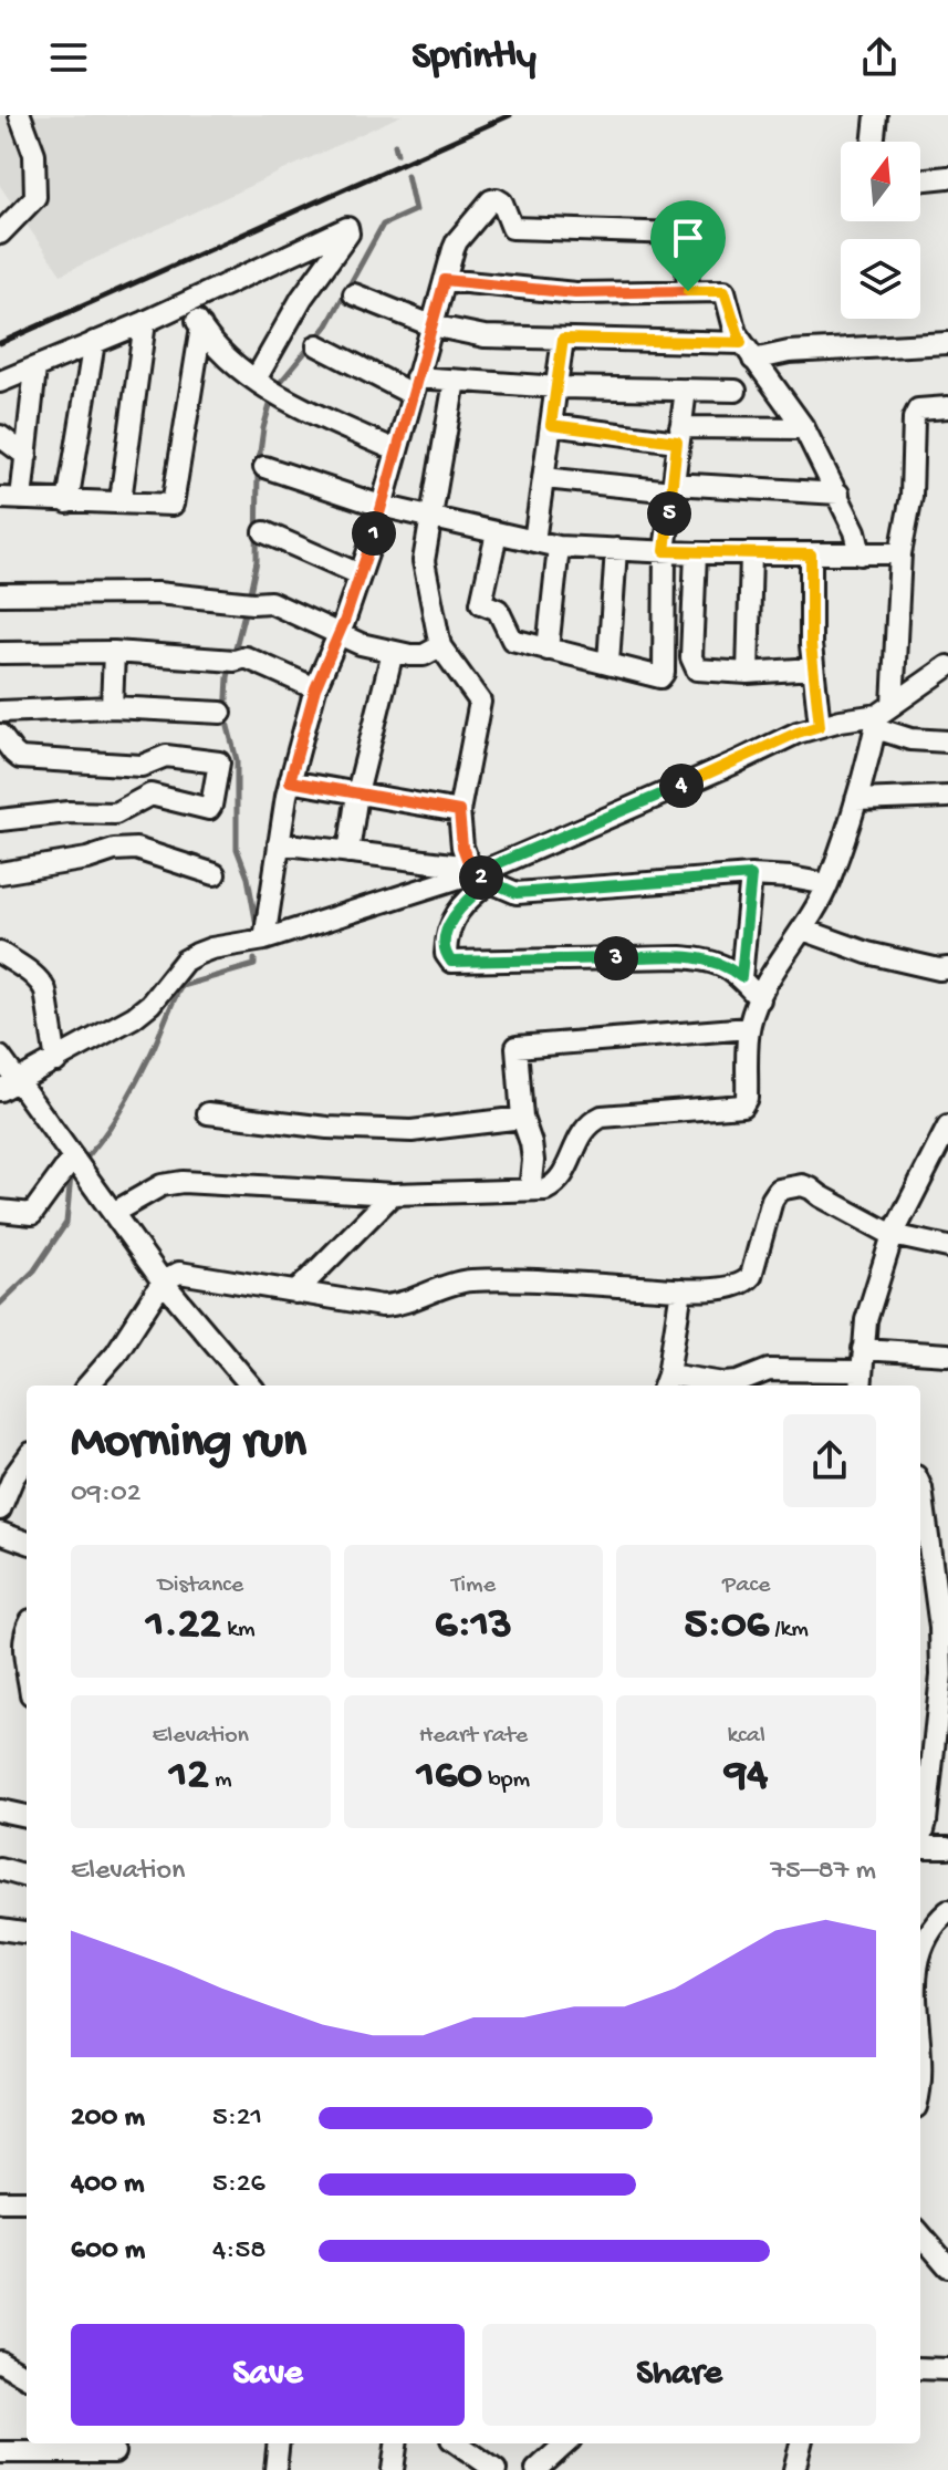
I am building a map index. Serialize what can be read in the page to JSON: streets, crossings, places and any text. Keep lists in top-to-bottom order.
{
  "north": "top",
  "page": {
    "header": "Sprintly",
    "pins": [
      "5",
      "1",
      "4",
      "2",
      "3"
    ],
    "heading": ["Morning run", "09:02"],
    "stats": [
      ["Distance", "1.22 km"],
      ["Time", "6:13"],
      ["Pace", "5:06 /km"],
      ["Elevation", "12 m"],
      ["Heart rate", "160 bpm"],
      ["kcal", "94"]
    ],
    "chart": ["Elevation", "75–87 m"],
    "list": [
      {
        "name": "200 m",
        "note": "5:21"
      },
      {
        "name": "400 m",
        "note": "5:26"
      },
      {
        "name": "600 m",
        "note": "4:58"
      }
    ],
    "buttons": ["Save", "Share"]
  }
}
